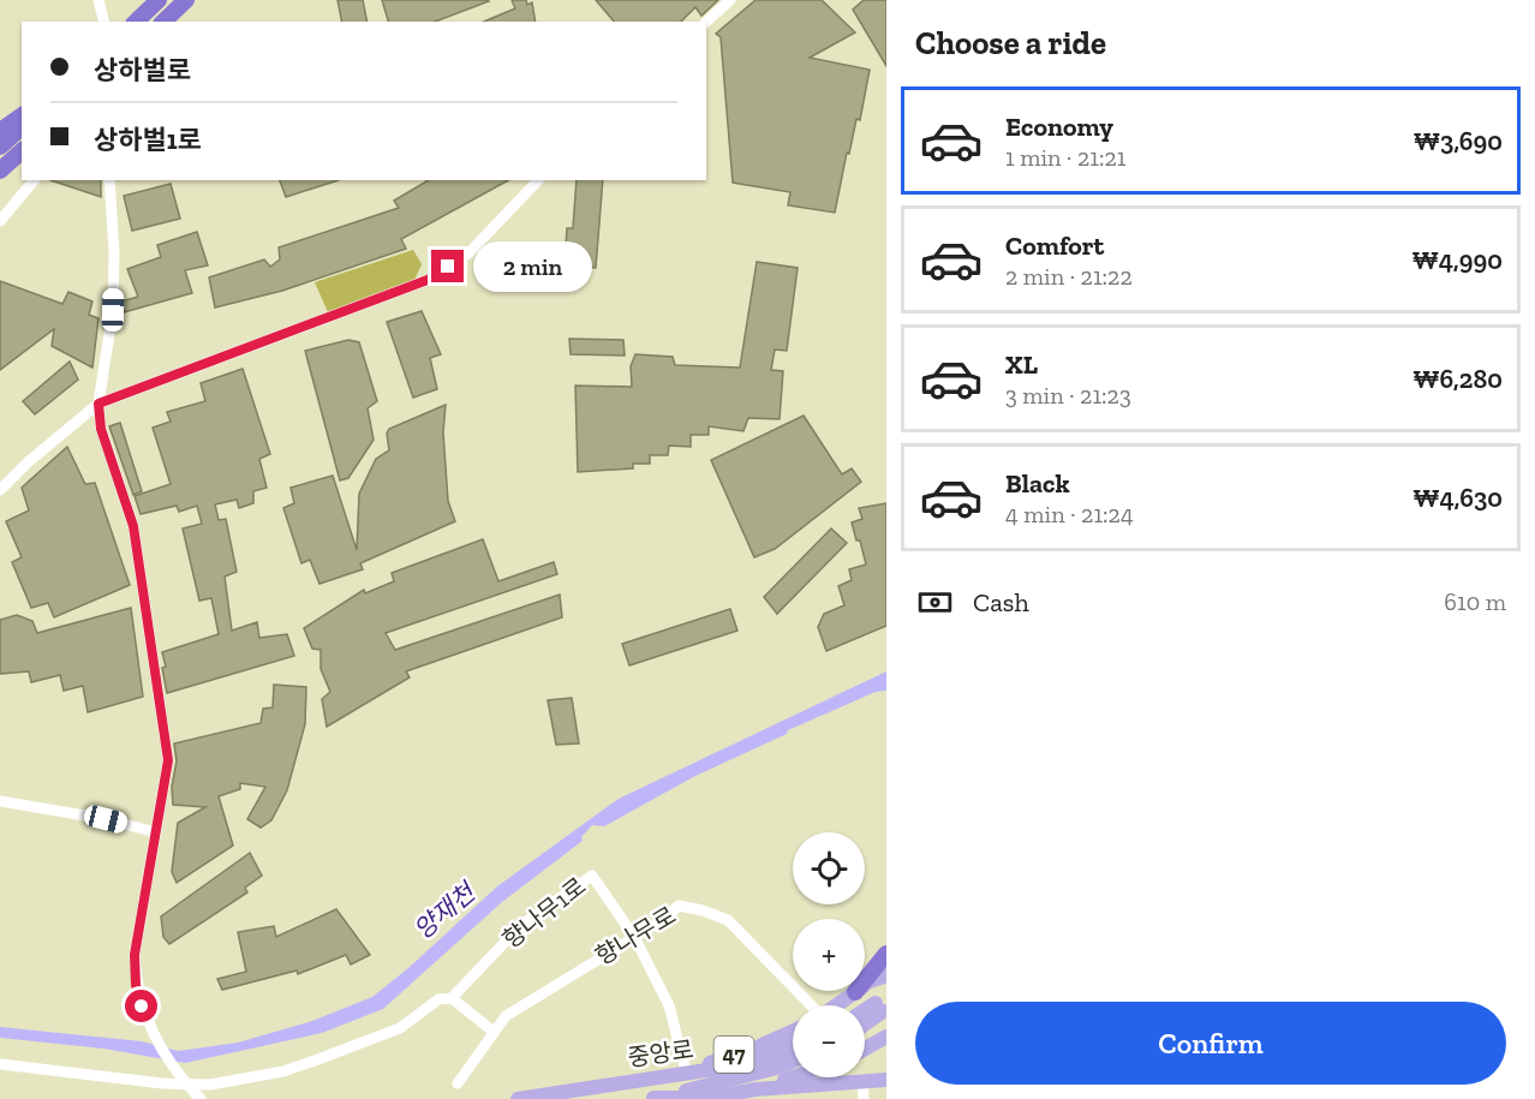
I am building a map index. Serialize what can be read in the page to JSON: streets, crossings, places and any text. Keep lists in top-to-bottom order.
{
  "streets": {
    "main road": ["중앙로", "47"],
    "street": ["향나무1로", "향나무로"]
  },
  "crossings": [
    ["향나무1로", "향나무로"],
    ["중앙로", "47"]
  ],
  "water": ["양재천"],
  "page": {
    "heading": "Choose a ride",
    "banner": ["상하벌로", "상하벌1로"],
    "list": [
      {
        "name": "Economy",
        "note": "1 min · 21:21",
        "value": "₩3,690"
      },
      {
        "name": "Comfort",
        "note": "2 min · 21:22",
        "value": "₩4,990"
      },
      {
        "name": "XL",
        "note": "3 min · 21:23",
        "value": "₩6,280"
      },
      {
        "name": "Black",
        "note": "4 min · 21:24",
        "value": "₩4,630"
      }
    ],
    "bubble": "2 min",
    "pay": ["Cash", "610 m"],
    "map_buttons": ["+", "−"],
    "buttons": "Confirm"
  }
}
